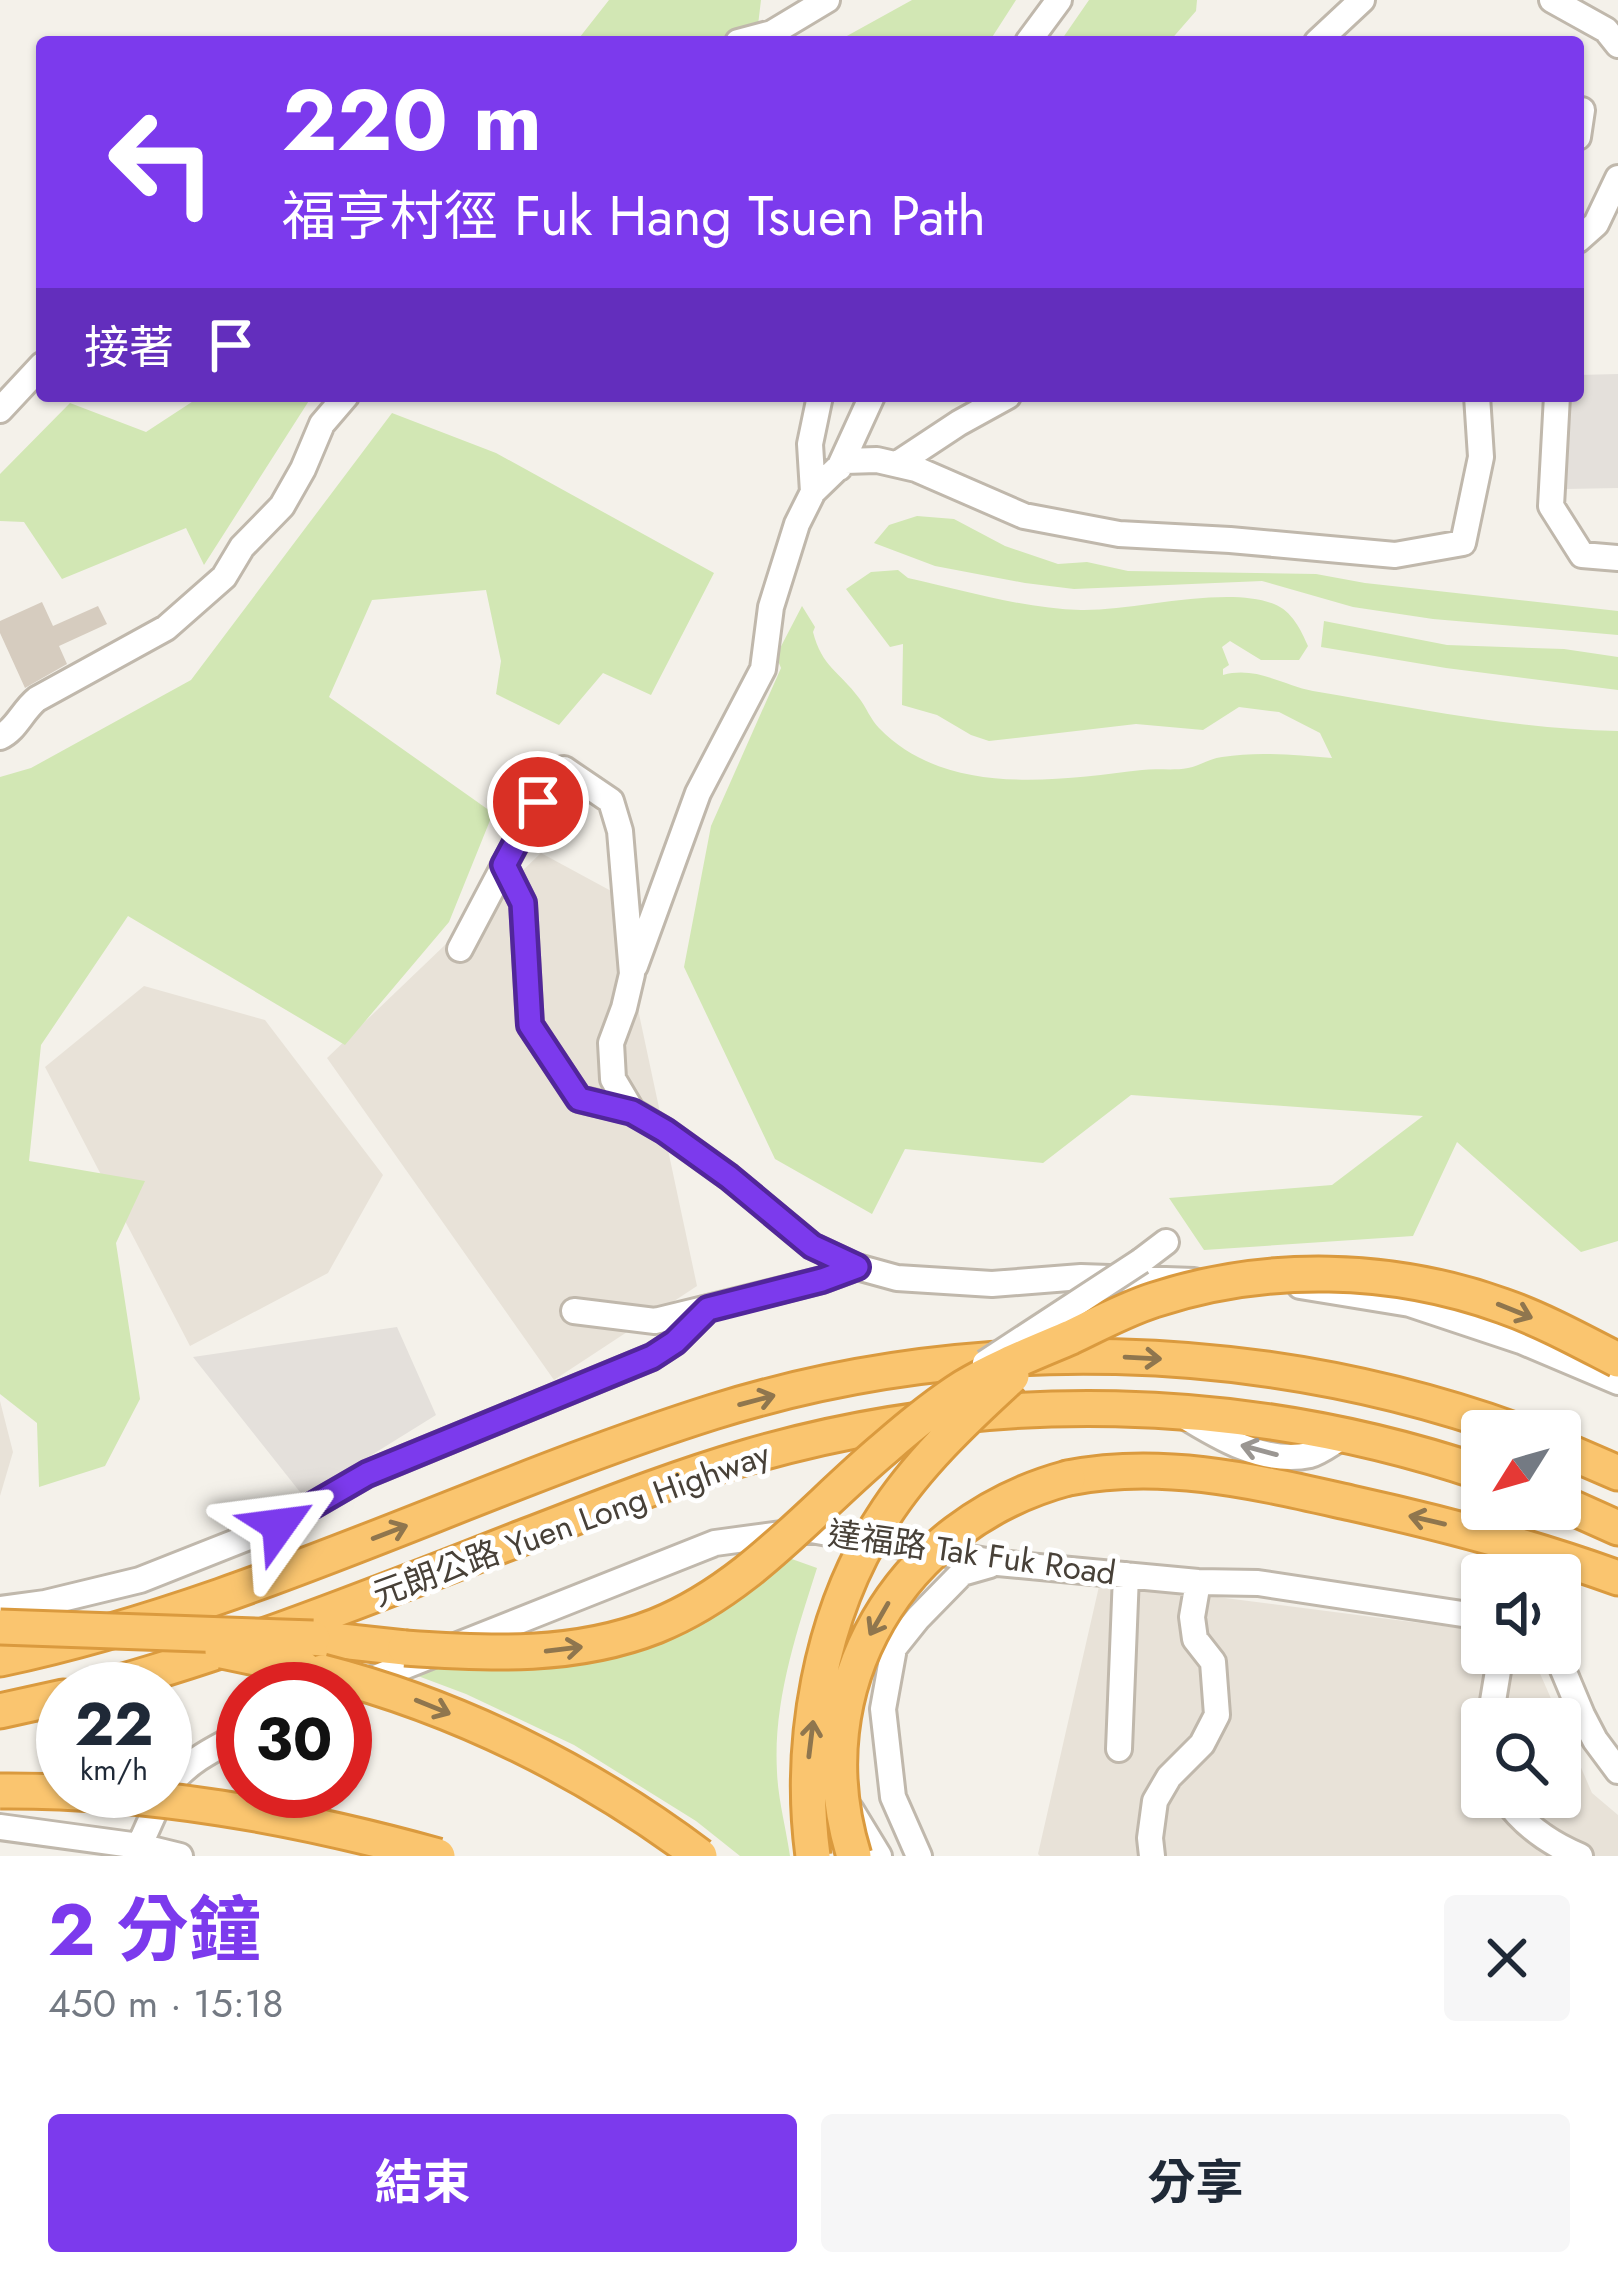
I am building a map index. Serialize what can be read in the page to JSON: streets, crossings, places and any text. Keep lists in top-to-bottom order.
{
  "streets": {
    "highway": ["元朗公路 Yuen Long Highway"],
    "street": ["達福路 Tak Fuk Road"]
  },
  "north": "bottom left",
  "page": {
    "turn": ["220 m", "福亨村徑 Fuk Hang Tsuen Path"],
    "then": "接著",
    "speed": "22 km/h",
    "limit": "30",
    "heading": ["2 分鐘", "450 m · 15:18"],
    "buttons": ["結束", "分享"]
  }
}
